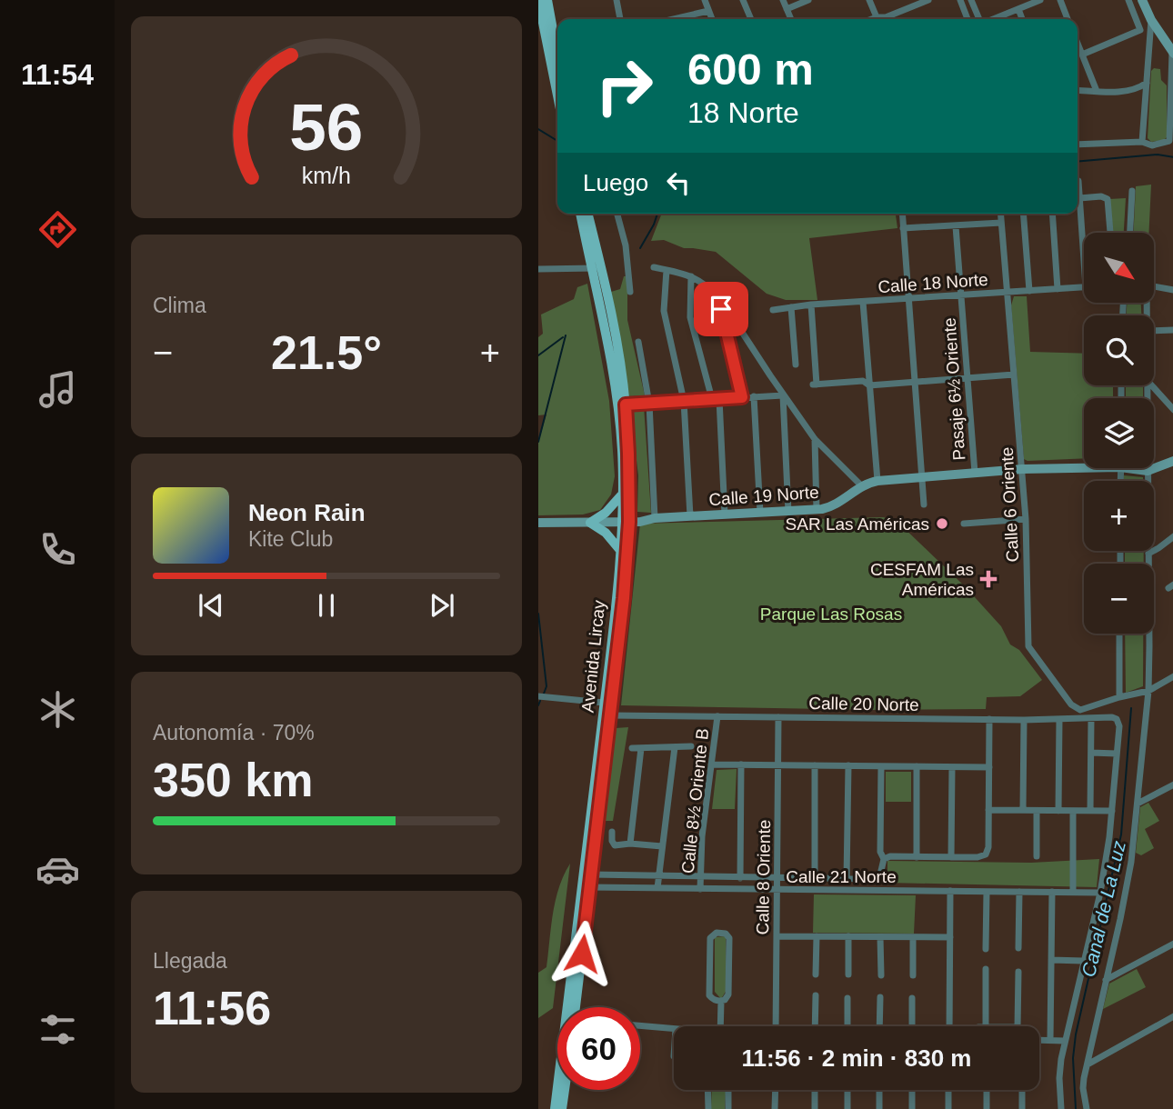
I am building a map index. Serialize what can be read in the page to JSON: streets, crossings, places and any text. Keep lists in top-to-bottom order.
{
  "streets": {
    "main road": ["Avenida Lircay"],
    "street": [
      "Calle 18 Norte",
      "Pasaje 6½ Oriente",
      "Calle 19 Norte",
      "Calle 6 Oriente",
      "Calle 20 Norte",
      "Calle 8½ Oriente B",
      "Calle 21 Norte",
      "Calle 8 Oriente"
    ]
  },
  "crossings": [
    ["Calle 18 Norte", "Pasaje 6½ Oriente"],
    ["Calle 18 Norte", "Calle 6 Oriente"],
    ["Pasaje 6½ Oriente", "Calle 19 Norte"],
    ["Calle 19 Norte", "Calle 6 Oriente"],
    ["Calle 19 Norte", "Avenida Lircay"],
    ["Avenida Lircay", "Calle 20 Norte"],
    ["Avenida Lircay", "Calle 21 Norte"],
    ["Calle 20 Norte", "Calle 8½ Oriente B"],
    ["Calle 20 Norte", "Calle 8 Oriente"],
    ["Calle 8½ Oriente B", "Calle 21 Norte"],
    ["Calle 21 Norte", "Calle 8 Oriente"]
  ],
  "water": ["Canal de La Luz"],
  "parks": ["Parque Las Rosas"],
  "places": {
    "other": ["SAR Las Américas"],
    "health": ["CESFAM Las Américas"]
  },
  "north": "bottom right",
  "page": {
    "tabs": "11:54",
    "turn": ["600 m", "18 Norte"],
    "then": "Luego",
    "map_buttons": ["+", "−"],
    "tile": [
      "Clima",
      ["Autonomía · 70%", "350 km"],
      ["Llegada", "11:56"]
    ],
    "heat": ["−", "21.5°", "+"],
    "song": ["Neon Rain", "Kite Club"],
    "limit": "60",
    "trip": "11:56 · 2 min · 830 m",
    "gauge": ["56", "km/h"]
  }
}
